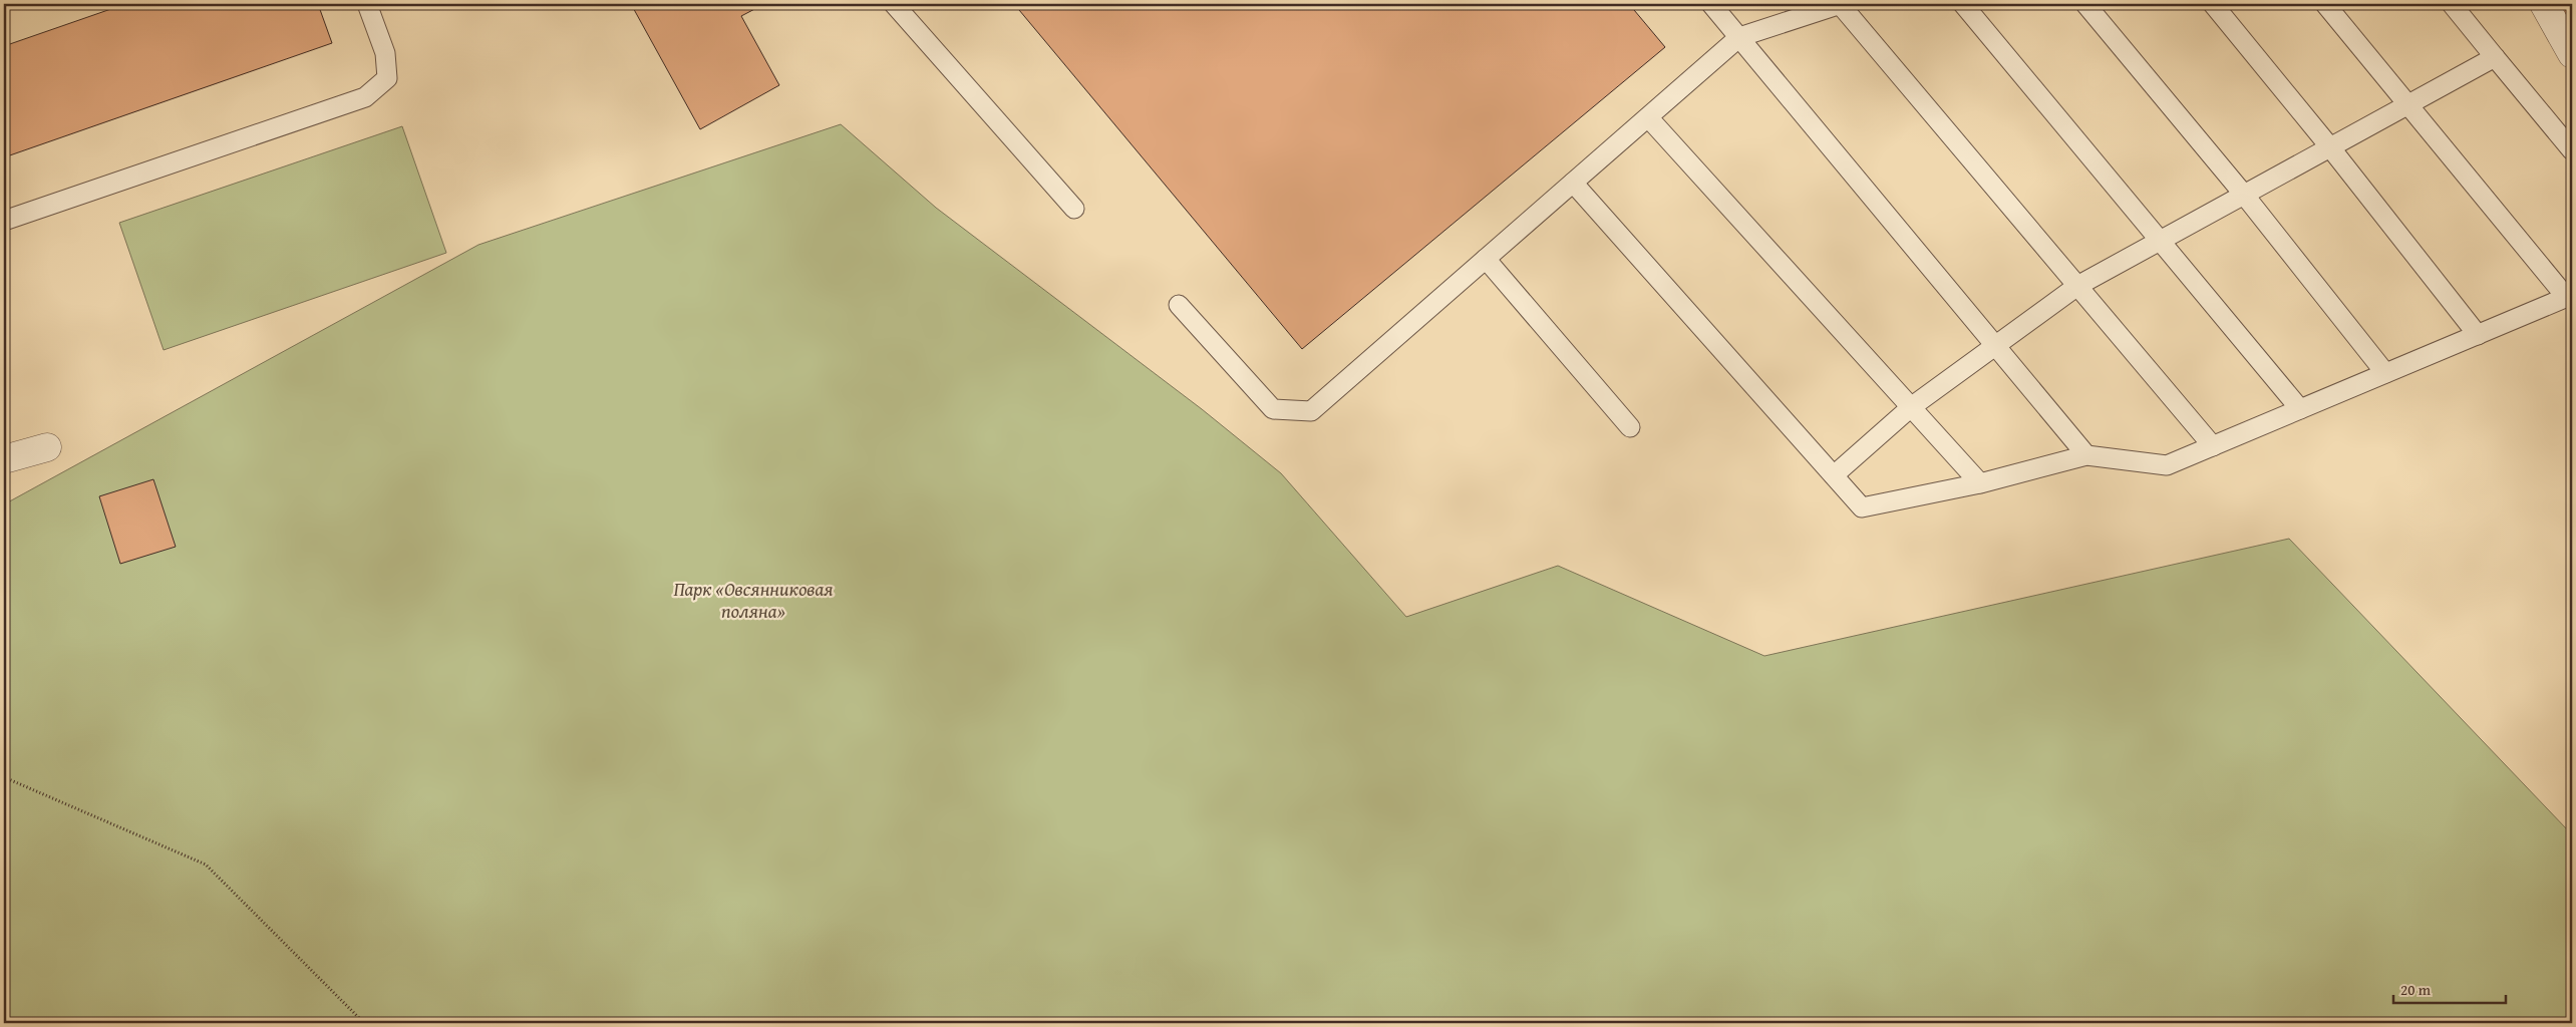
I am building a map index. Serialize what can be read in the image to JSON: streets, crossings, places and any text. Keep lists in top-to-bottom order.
{
  "parks": ["Парк «Овсянниковая поляна»"],
  "scale_bar": "20 m"
}
